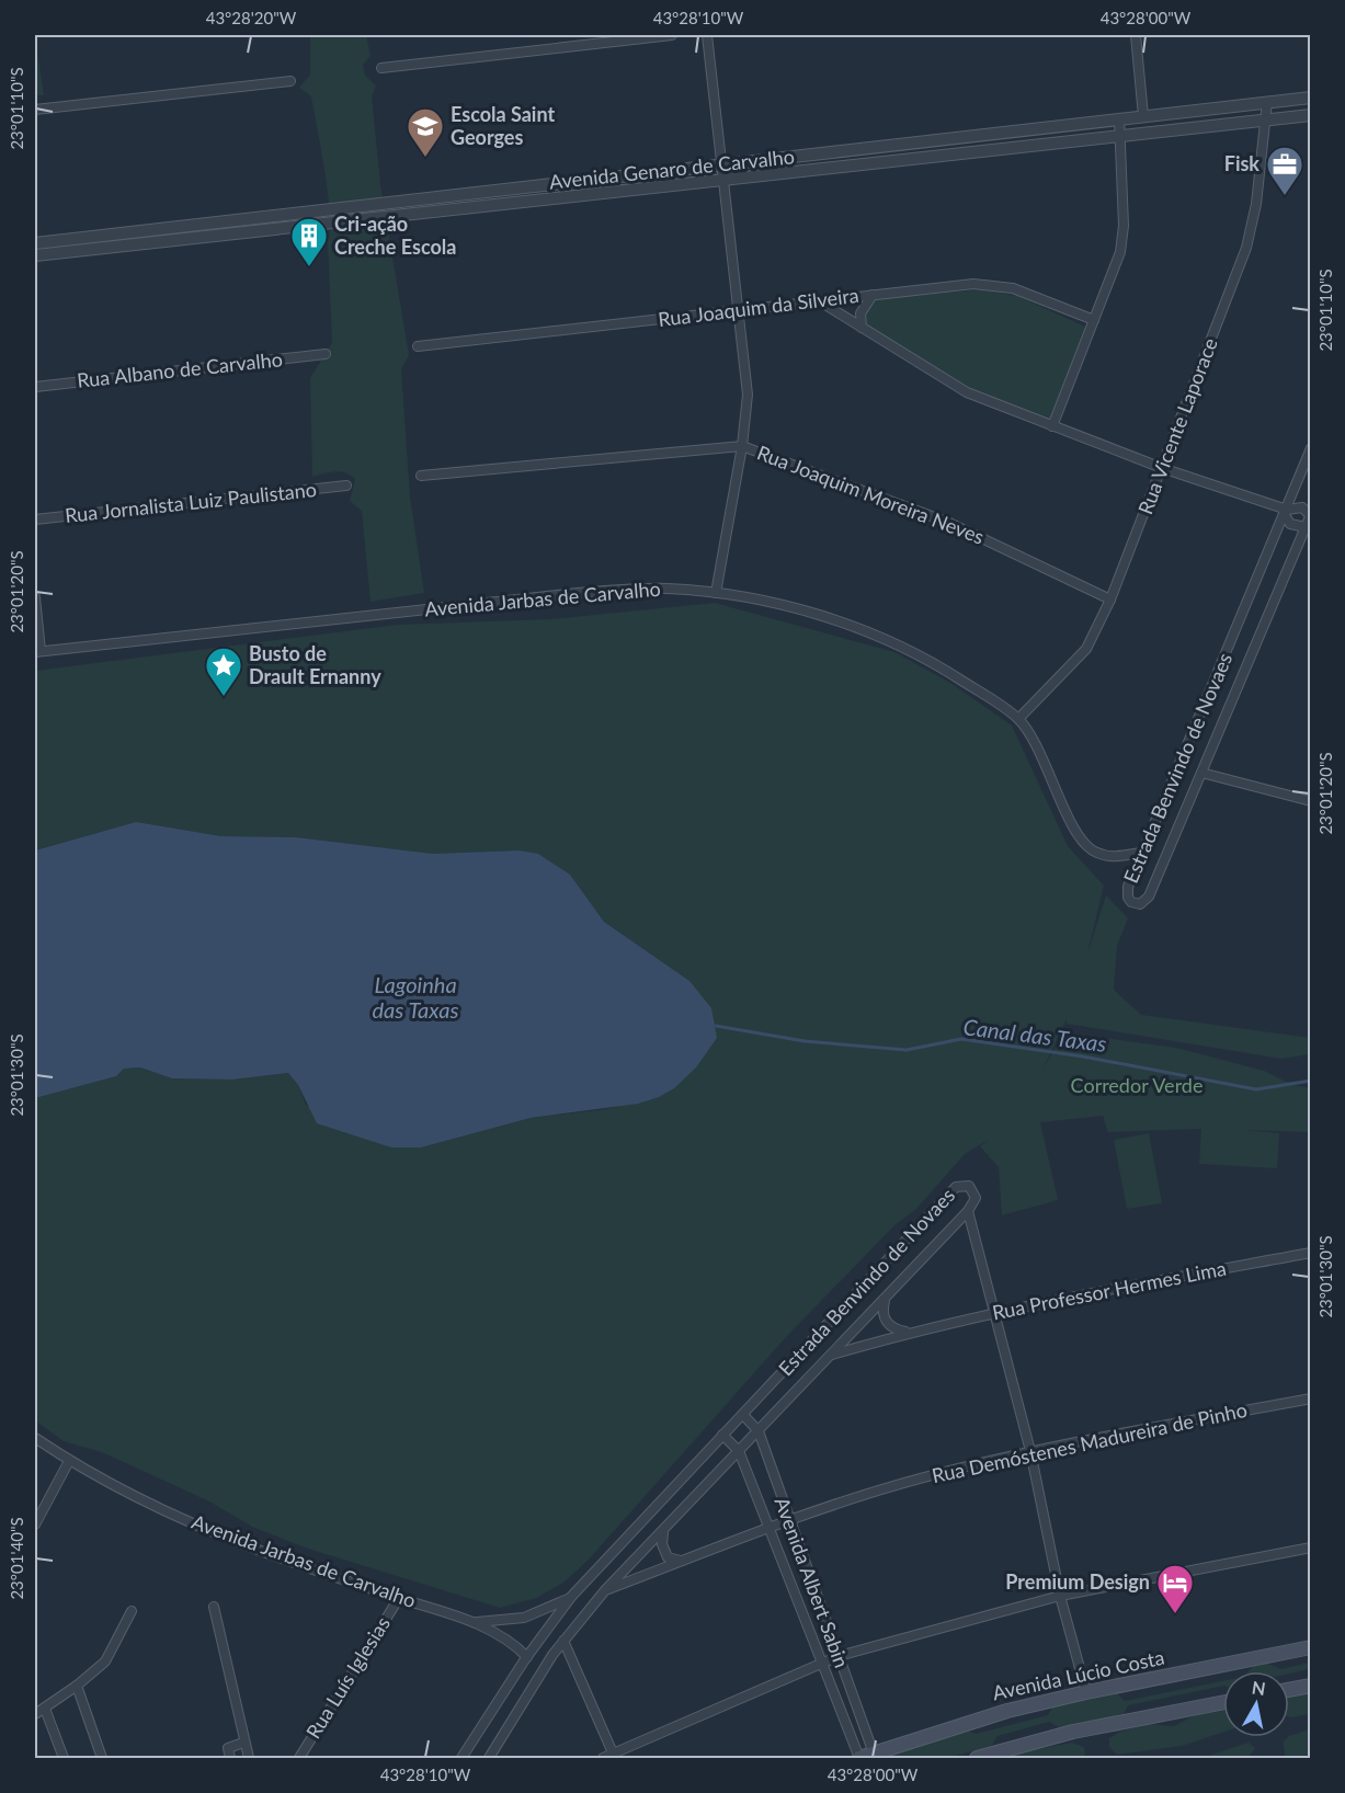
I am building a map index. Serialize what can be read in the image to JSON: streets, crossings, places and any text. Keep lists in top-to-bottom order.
{
  "streets": {
    "main road": ["Avenida Lúcio Costa"],
    "street": [
      "Avenida Genaro de Carvalho",
      "Rua Joaquim da Silveira",
      "Rua Albano de Carvalho",
      "Rua Vicente Laporace",
      "Rua Joaquim Moreira Neves",
      "Rua Jornalista Luiz Paulistano",
      "Avenida Jarbas de Carvalho",
      "Estrada Benvindo de Novaes",
      "Rua Professor Hermes Lima",
      "Rua Demóstenes Madureira de Pinho",
      "Avenida Albert Sabin",
      "Rua Luís Iglesias"
    ]
  },
  "crossings": [
    ["Avenida Genaro de Carvalho", "Rua Vicente Laporace"],
    ["Rua Vicente Laporace", "Rua Joaquim Moreira Neves"],
    ["Rua Vicente Laporace", "Avenida Jarbas de Carvalho"],
    ["Avenida Jarbas de Carvalho", "Estrada Benvindo de Novaes"],
    ["Avenida Jarbas de Carvalho", "Rua Luís Iglesias"],
    ["Estrada Benvindo de Novaes", "Rua Professor Hermes Lima"],
    ["Estrada Benvindo de Novaes", "Rua Demóstenes Madureira de Pinho"],
    ["Estrada Benvindo de Novaes", "Avenida Albert Sabin"],
    ["Rua Demóstenes Madureira de Pinho", "Avenida Albert Sabin"],
    ["Avenida Albert Sabin", "Avenida Lúcio Costa"]
  ],
  "water": ["Lagoinha das Taxas", "Canal das Taxas"],
  "parks": ["Corredor Verde"],
  "places": {
    "school or university": ["Escola Saint Georges"],
    "office": ["Fisk"],
    "building": ["Cri-ação Creche Escola"],
    "place": ["Busto de Drault Ernanny"],
    "hotel": ["Premium Design"]
  },
  "north": "top",
  "coordinates": [
    "43°28'20\"W",
    "43°28'10\"W",
    "43°28'00\"W",
    "23°01'10\"S",
    "23°01'20\"S",
    "23°01'30\"S",
    "23°01'40\"S"
  ]
}
